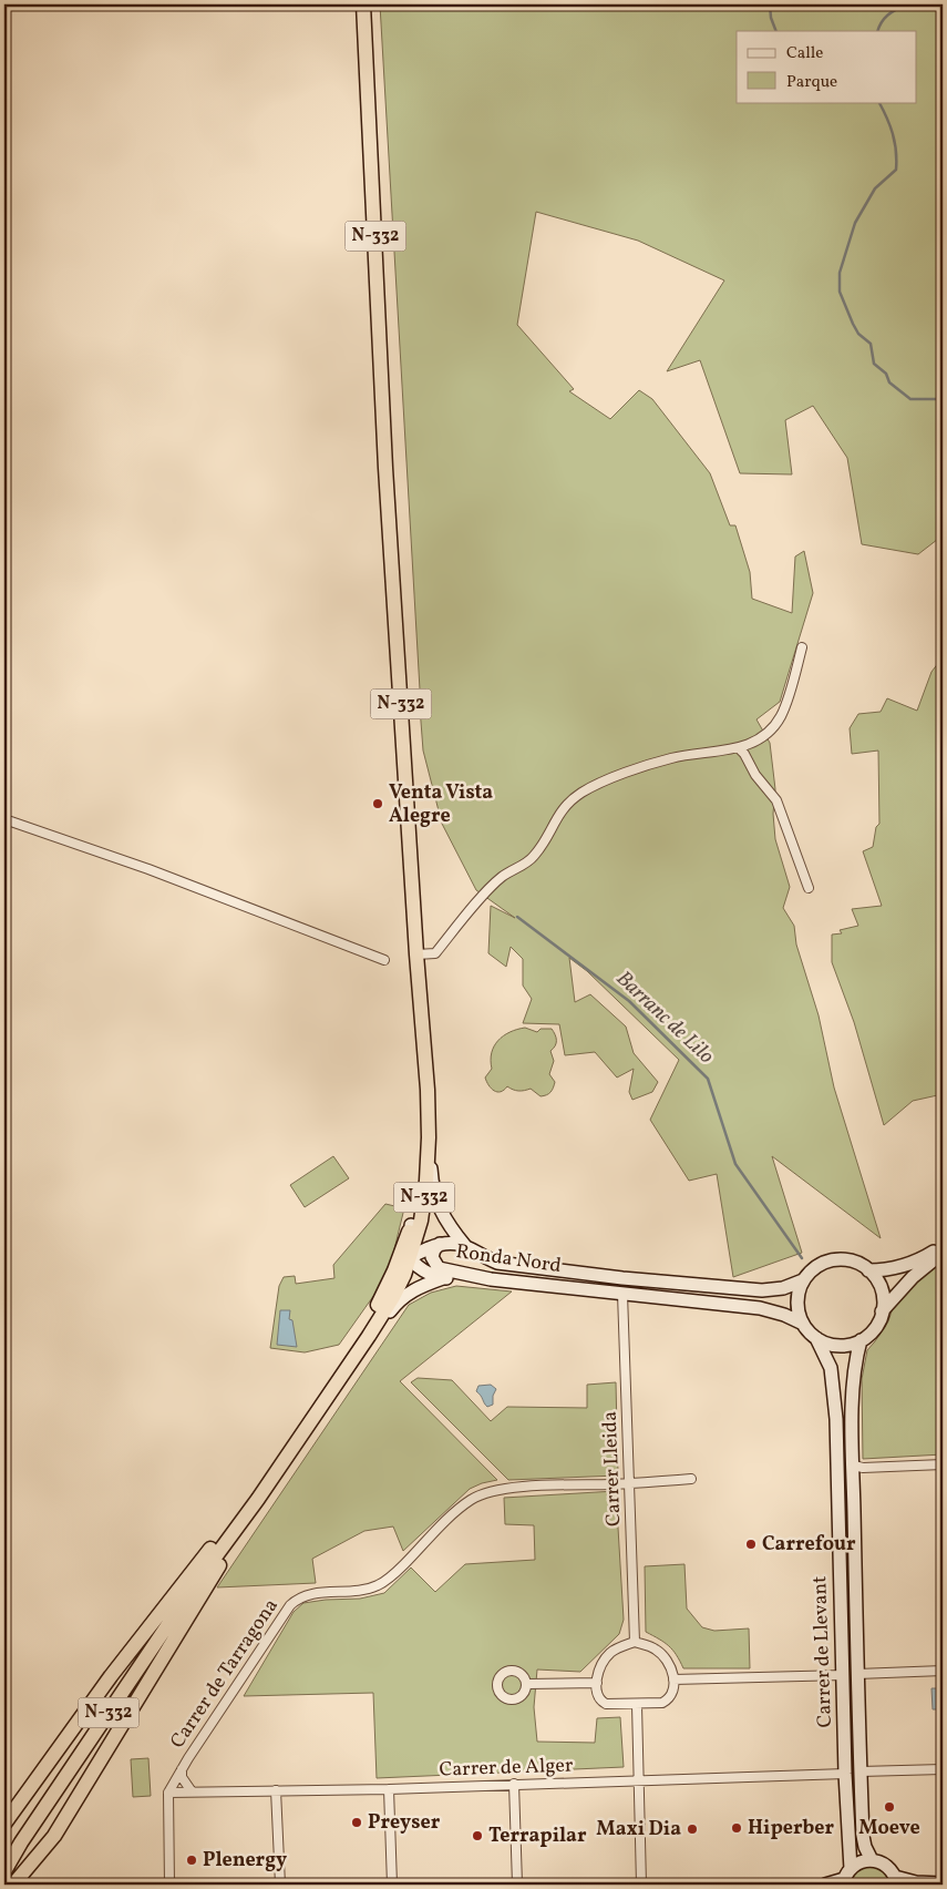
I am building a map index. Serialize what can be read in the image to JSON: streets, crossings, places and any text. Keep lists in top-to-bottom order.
{
  "streets": {
    "highway": ["N-332"],
    "main road": ["Ronda Nord", "Carrer de Llevant"],
    "street": ["Carrer Lleida", "Carrer de Tarragona", "Carrer de Alger"]
  },
  "crossings": [
    ["Ronda Nord", "Carrer Lleida"],
    ["Ronda Nord", "Carrer de Llevant"],
    ["Carrer Lleida", "Carrer de Tarragona"],
    ["Carrer de Llevant", "Carrer de Alger"],
    ["Carrer de Tarragona", "Carrer de Alger"]
  ],
  "water": ["Barranc de Lilo"],
  "places": [
    "Venta Vista Alegre",
    "Carrefour",
    "Moeve",
    "Preyser",
    "Hiperber",
    "Maxi Dia",
    "Terrapilar",
    "Plenergy"
  ],
  "legend": ["Calle", "Parque"]
}
